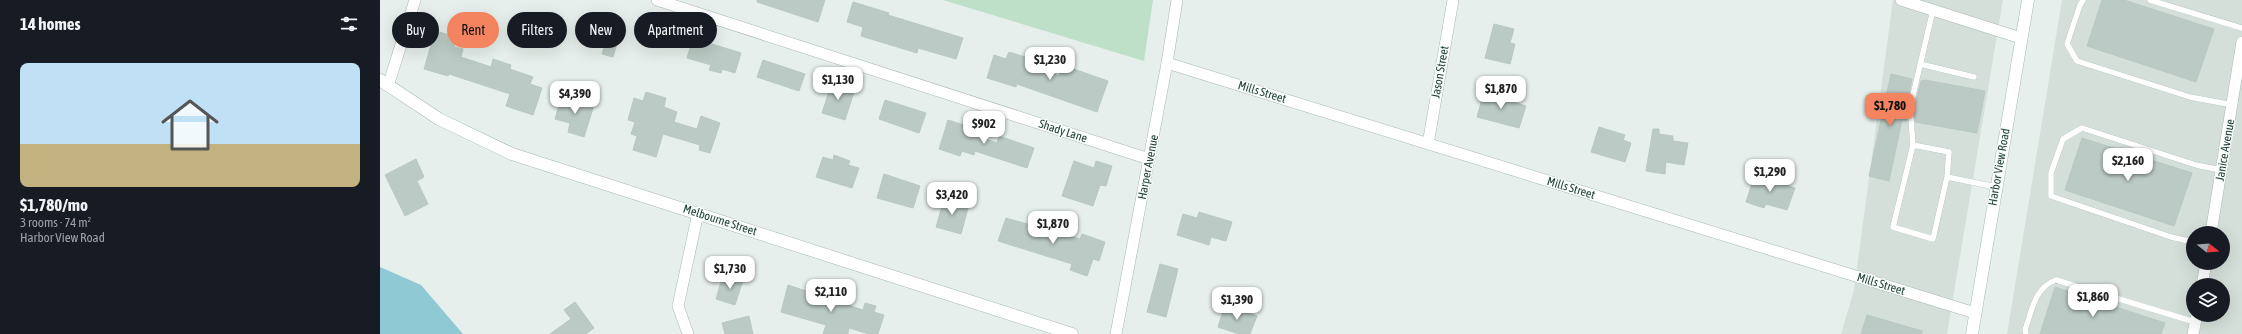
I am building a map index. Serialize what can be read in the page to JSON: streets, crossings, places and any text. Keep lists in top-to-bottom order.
{
  "streets": {
    "street": [
      "Jason Street",
      "Mills Street",
      "Shady Lane",
      "Janice Avenue",
      "Harper Avenue",
      "Harbor View Road",
      "Melbourne Street"
    ]
  },
  "crossings": [
    ["Jason Street", "Mills Street"],
    ["Mills Street", "Harper Avenue"],
    ["Mills Street", "Harbor View Road"],
    ["Shady Lane", "Harper Avenue"]
  ],
  "north": "right",
  "page": {
    "heading": "14 homes",
    "chip": [
      "Buy",
      "Rent",
      "Filters",
      "New",
      "Apartment"
    ],
    "price": [
      "$1,230",
      "$1,130",
      "$1,870",
      "$4,390",
      "$1,780",
      "$902",
      "$2,160",
      "$1,290",
      "$3,420",
      "$1,870",
      "$1,730",
      "$2,110",
      "$1,860",
      "$1,390"
    ],
    "list": [
      {
        "name": "$1,780/mo",
        "note": "3 rooms · 74 m² · Harbor View Road"
      }
    ]
  }
}
